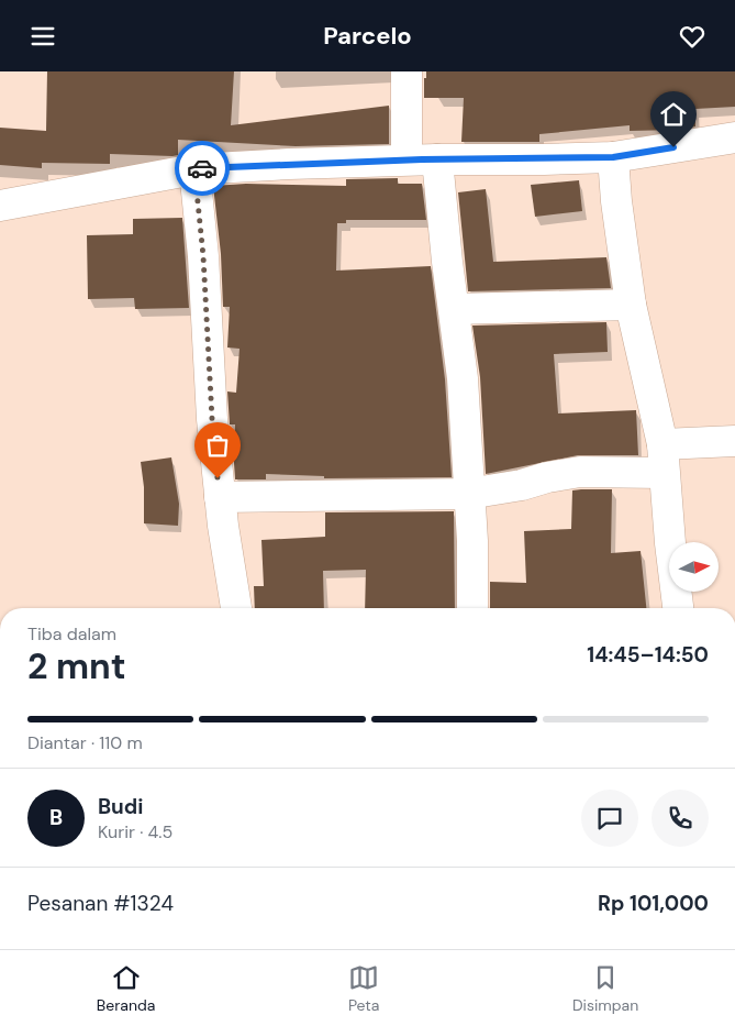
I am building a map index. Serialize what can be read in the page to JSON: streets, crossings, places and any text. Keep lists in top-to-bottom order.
{
  "north": "right",
  "page": {
    "header": "Parcelo",
    "heading": ["2 mnt", "Tiba dalam", "14:45–14:50"],
    "panel": [
      "Budi",
      "Kurir · 4.5",
      "Pesanan #1324",
      "Rp 101,000"
    ],
    "bar": "Diantar · 110 m",
    "round": "B",
    "tabs": ["Beranda", "Peta", "Disimpan"]
  }
}
